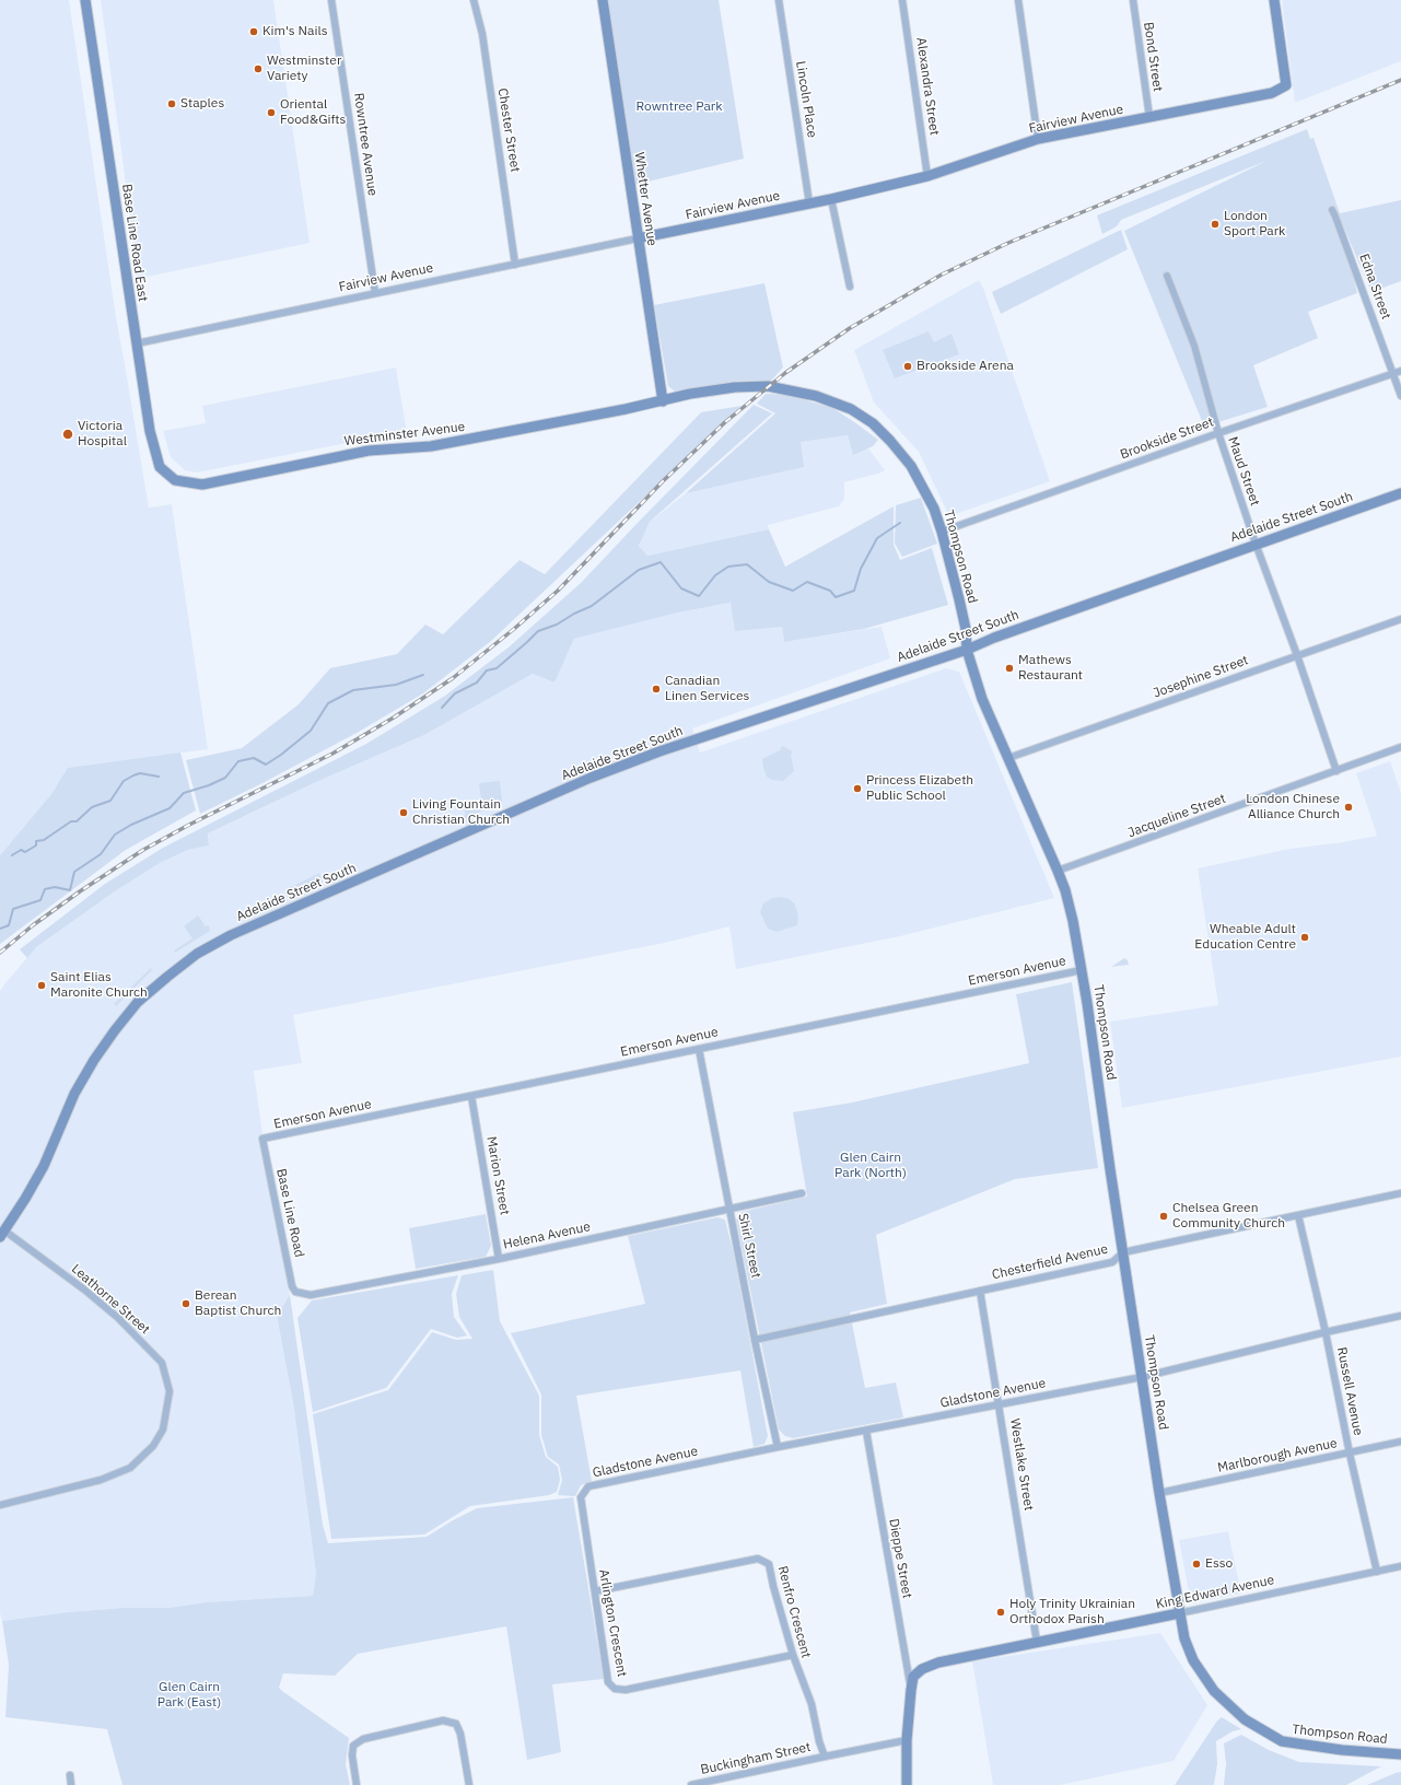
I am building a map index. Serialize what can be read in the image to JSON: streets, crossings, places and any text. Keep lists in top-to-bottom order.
{
  "streets": {
    "street": [
      "Bond Street",
      "Alexandra Street",
      "Lincoln Place",
      "Fairview Avenue",
      "Chester Street",
      "Rowntree Avenue",
      "Whetter Avenue",
      "Base Line Road East",
      "Edna Street",
      "Westminster Avenue",
      "Brookside Street",
      "Maud Street",
      "Adelaide Street South",
      "Thompson Road",
      "Josephine Street",
      "Jacqueline Street",
      "Emerson Avenue",
      "Marion Street",
      "Base Line Road",
      "Helena Avenue",
      "Shirl Street",
      "Chesterfield Avenue",
      "Leathorne Street",
      "Russell Avenue",
      "Gladstone Avenue",
      "Marlborough Avenue",
      "Westlake Street",
      "Dieppe Street",
      "King Edward Avenue",
      "Renfro Crescent",
      "Arlington Crescent",
      "Buckingham Street"
    ]
  },
  "crossings": [
    ["Bond Street", "Fairview Avenue"],
    ["Alexandra Street", "Fairview Avenue"],
    ["Lincoln Place", "Fairview Avenue"],
    ["Fairview Avenue", "Chester Street"],
    ["Fairview Avenue", "Rowntree Avenue"],
    ["Fairview Avenue", "Whetter Avenue"],
    ["Fairview Avenue", "Base Line Road East"],
    ["Whetter Avenue", "Westminster Avenue"],
    ["Whetter Avenue", "Thompson Road"],
    ["Base Line Road East", "Westminster Avenue"],
    ["Edna Street", "Brookside Street"],
    ["Westminster Avenue", "Thompson Road"],
    ["Brookside Street", "Maud Street"],
    ["Brookside Street", "Thompson Road"],
    ["Maud Street", "Adelaide Street South"],
    ["Maud Street", "Josephine Street"],
    ["Maud Street", "Jacqueline Street"],
    ["Adelaide Street South", "Thompson Road"],
    ["Adelaide Street South", "Leathorne Street"],
    ["Thompson Road", "Josephine Street"],
    ["Thompson Road", "Jacqueline Street"],
    ["Thompson Road", "Emerson Avenue"],
    ["Thompson Road", "Chesterfield Avenue"],
    ["Thompson Road", "Gladstone Avenue"],
    ["Thompson Road", "Marlborough Avenue"],
    ["Thompson Road", "King Edward Avenue"],
    ["Emerson Avenue", "Marion Street"],
    ["Emerson Avenue", "Base Line Road"],
    ["Emerson Avenue", "Shirl Street"],
    ["Marion Street", "Helena Avenue"],
    ["Base Line Road", "Helena Avenue"],
    ["Helena Avenue", "Shirl Street"],
    ["Shirl Street", "Chesterfield Avenue"],
    ["Shirl Street", "Gladstone Avenue"],
    ["Chesterfield Avenue", "Russell Avenue"],
    ["Chesterfield Avenue", "Westlake Street"],
    ["Russell Avenue", "Gladstone Avenue"],
    ["Russell Avenue", "Marlborough Avenue"],
    ["Russell Avenue", "King Edward Avenue"],
    ["Gladstone Avenue", "Westlake Street"],
    ["Gladstone Avenue", "Dieppe Street"],
    ["Gladstone Avenue", "Arlington Crescent"],
    ["Westlake Street", "King Edward Avenue"],
    ["Dieppe Street", "King Edward Avenue"],
    ["Renfro Crescent", "Arlington Crescent"],
    ["Renfro Crescent", "Buckingham Street"]
  ],
  "parks": ["Rowntree Park", "Glen Cairn Park (North)", "Glen Cairn Park (East)"],
  "places": [
    "Kim's Nails",
    "Westminster Variety",
    "Staples",
    "Oriental Food&Gifts",
    "London Sport Park",
    "Brookside Arena",
    "Victoria Hospital",
    "Mathews Restaurant",
    "Canadian Linen Services",
    "Princess Elizabeth Public School",
    "London Chinese Alliance Church",
    "Living Fountain Christian Church",
    "Wheable Adult Education Centre",
    "Saint Elias Maronite Church",
    "Chelsea Green Community Church",
    "Berean Baptist Church",
    "Esso",
    "Holy Trinity Ukrainian Orthodox Parish"
  ]
}
